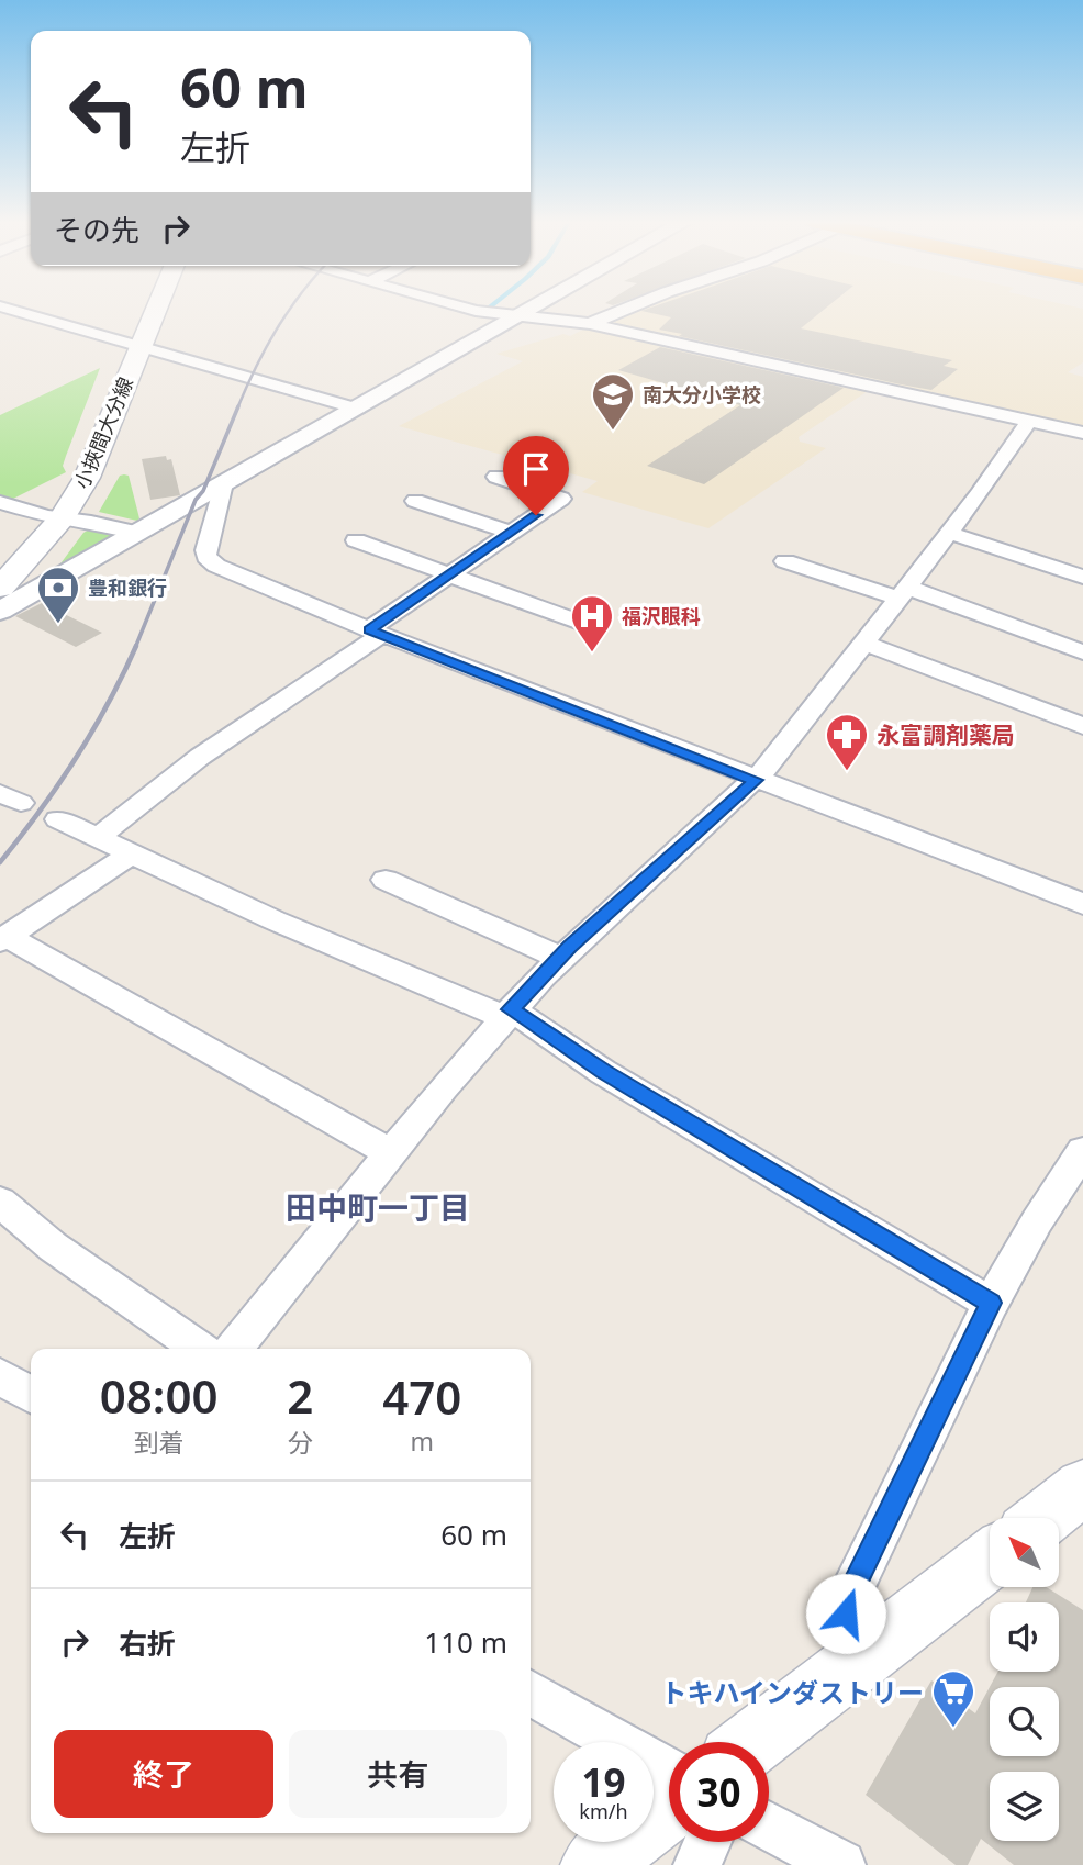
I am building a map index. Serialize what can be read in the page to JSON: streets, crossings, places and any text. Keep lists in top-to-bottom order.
{
  "streets": {
    "main road": ["小挾間大分線"]
  },
  "districts": ["田中町一丁目"],
  "places": {
    "school or university": ["南大分小学校"],
    "bank": ["豊和銀行"],
    "hospital": ["福沢眼科"],
    "pharmacy": ["永富調剤薬局"],
    "supermarket": ["トキハインダストリー"]
  },
  "north": "top left",
  "page": {
    "turn": ["60 m", "左折"],
    "then": "その先",
    "eta": [
      "08:00",
      "到着",
      "2",
      "分",
      "470",
      "m"
    ],
    "list": [
      {
        "name": "左折",
        "value": "60 m"
      },
      {
        "name": "右折",
        "value": "110 m"
      }
    ],
    "buttons": ["終了", "共有"],
    "speed": "19 km/h",
    "limit": "30"
  }
}
